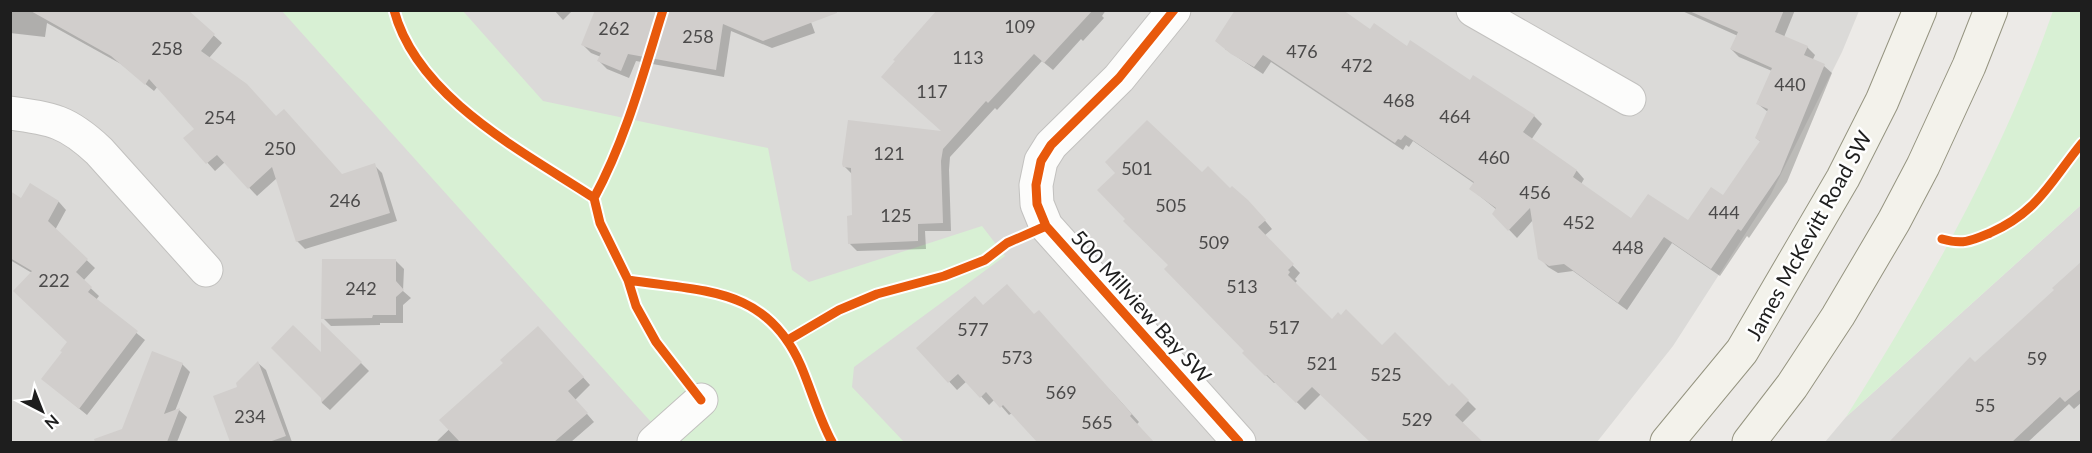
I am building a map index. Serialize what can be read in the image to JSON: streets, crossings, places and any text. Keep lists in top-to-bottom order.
{
  "streets": {
    "main road": ["James McKevitt Road SW"],
    "street": ["500 Millview Bay SW"]
  },
  "house_numbers": [
    "109",
    "262",
    "258",
    "258",
    "476",
    "113",
    "472",
    "440",
    "117",
    "468",
    "464",
    "254",
    "250",
    "121",
    "460",
    "501",
    "456",
    "246",
    "505",
    "444",
    "125",
    "452",
    "509",
    "448",
    "222",
    "513",
    "242",
    "517",
    "577",
    "573",
    "59",
    "521",
    "525",
    "569",
    "55",
    "234",
    "529",
    "565"
  ],
  "north": "bottom right"
}
